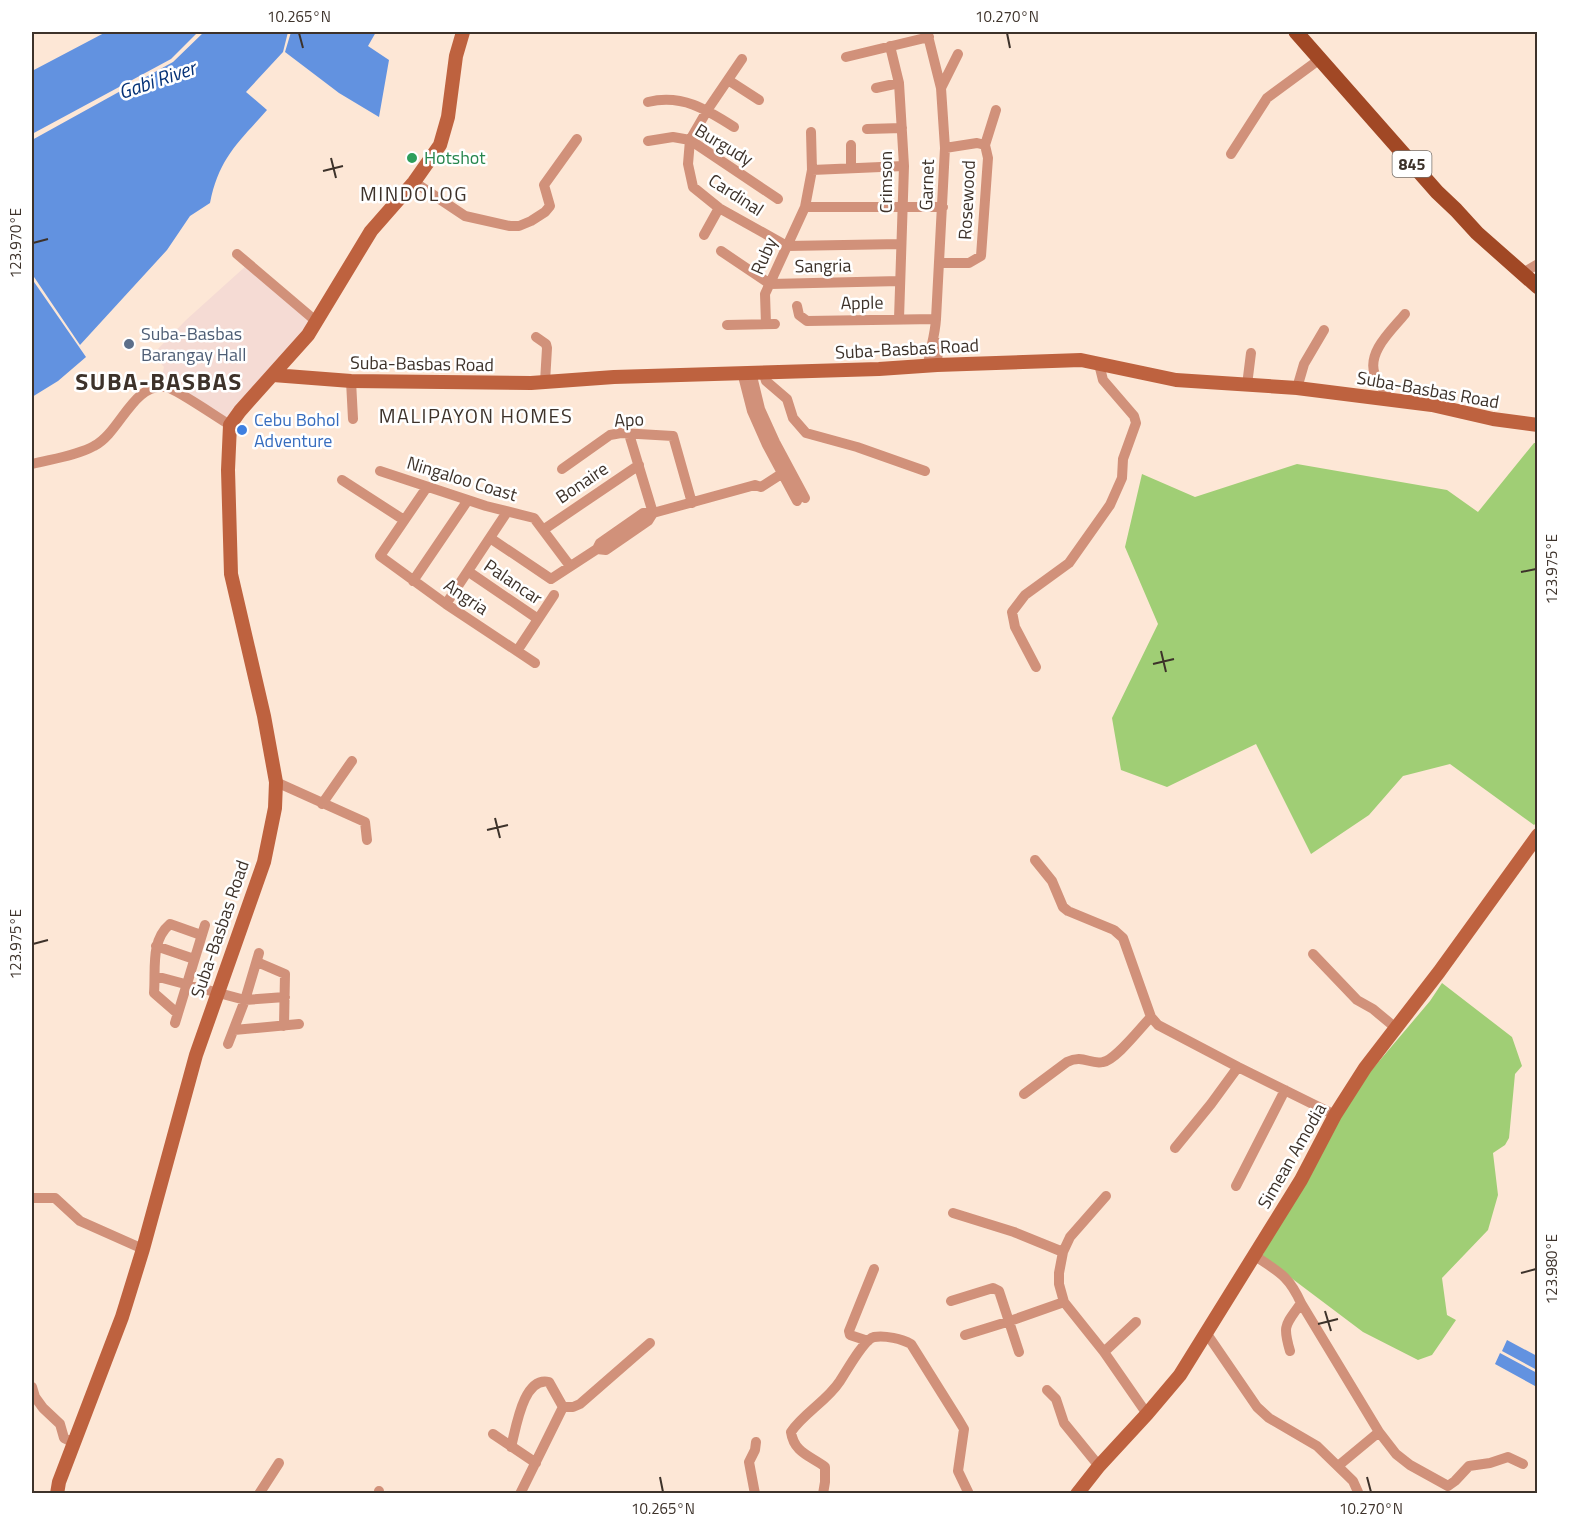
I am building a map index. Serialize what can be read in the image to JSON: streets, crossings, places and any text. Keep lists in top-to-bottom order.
{
  "streets": {
    "main road": ["845"],
    "street": [
      "Burgudy",
      "Crimson",
      "Garnet",
      "Cardinal",
      "Rosewood",
      "Ruby",
      "Sangria",
      "Apple",
      "Suba-Basbas Road",
      "Apo",
      "Ningaloo Coast",
      "Bonaire",
      "Palancar",
      "Angria",
      "Simean Amodia"
    ]
  },
  "crossings": [
    ["Burgudy", "Cardinal"],
    ["Crimson", "Sangria"],
    ["Crimson", "Apple"],
    ["Garnet", "Rosewood"],
    ["Garnet", "Apple"],
    ["Garnet", "Suba-Basbas Road"],
    ["Cardinal", "Ruby"],
    ["Ruby", "Sangria"],
    ["Ningaloo Coast", "Bonaire"]
  ],
  "districts": ["MINDOLOG", "SUBA-BASBAS", "MALIPAYON HOMES"],
  "water": ["Gabi River"],
  "places": ["Hotshot", "Suba-Basbas Barangay Hall", "Cebu Bohol Adventure"],
  "coordinates": [
    "10.265°N",
    "10.270°N",
    "123.970°E",
    "123.975°E",
    "123.980°E"
  ]
}
